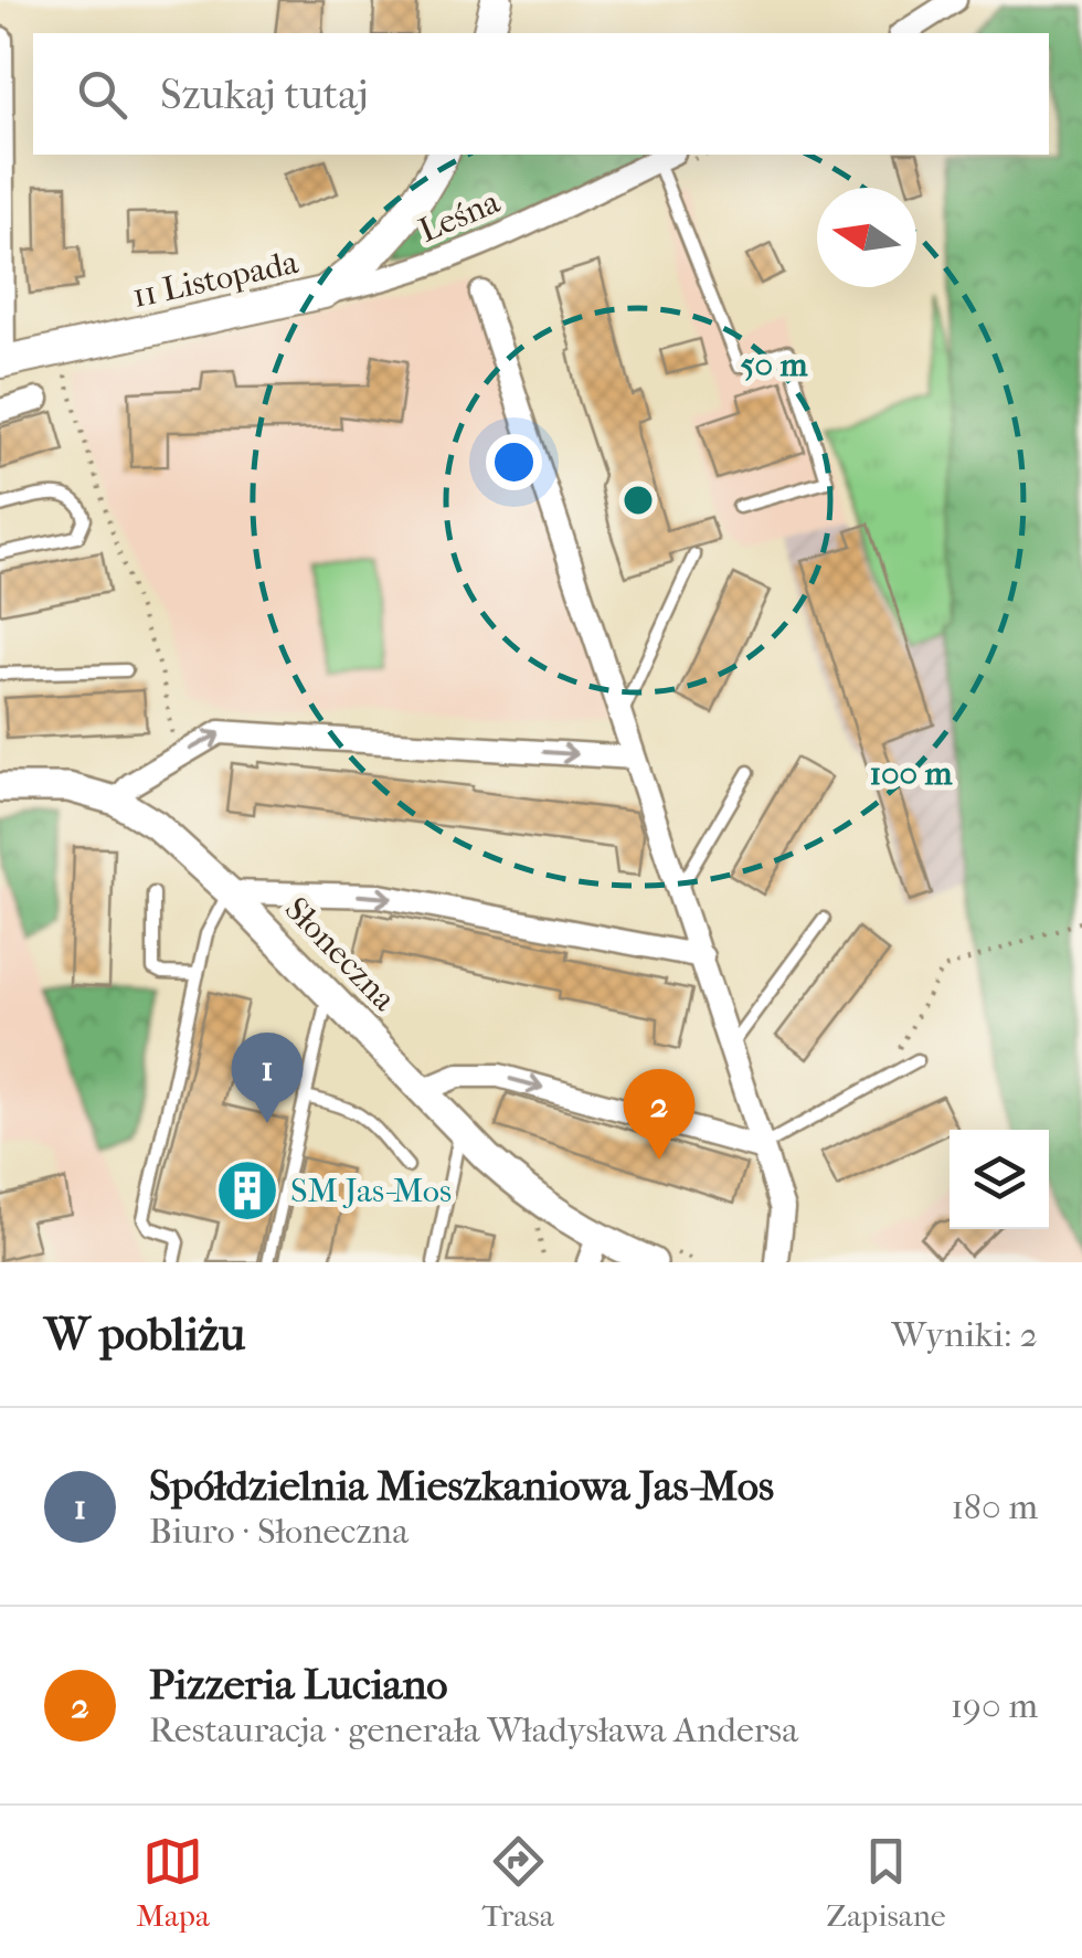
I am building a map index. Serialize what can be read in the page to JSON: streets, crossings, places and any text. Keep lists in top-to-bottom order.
{
  "streets": {
    "main road": ["11 Listopada"],
    "street": ["Leśna", "Słoneczna"]
  },
  "crossings": [
    ["Leśna", "11 Listopada"]
  ],
  "places": {
    "building": ["SM Jas-Mos"]
  },
  "north": "left",
  "page": {
    "search": "Szukaj tutaj",
    "pins": ["1", "2"],
    "heading": ["W pobliżu", "Wyniki: 2"],
    "list": [
      {
        "mark": "1",
        "name": "Spółdzielnia Mieszkaniowa Jas-Mos",
        "note": "Biuro · Słoneczna",
        "value": "180 m"
      },
      {
        "mark": "2",
        "name": "Pizzeria Luciano",
        "note": "Restauracja · generała Władysława Andersa",
        "value": "190 m"
      }
    ],
    "nav": ["Mapa", "Trasa", "Zapisane"]
  },
  "rings": ["50 m", "100 m"]
}
